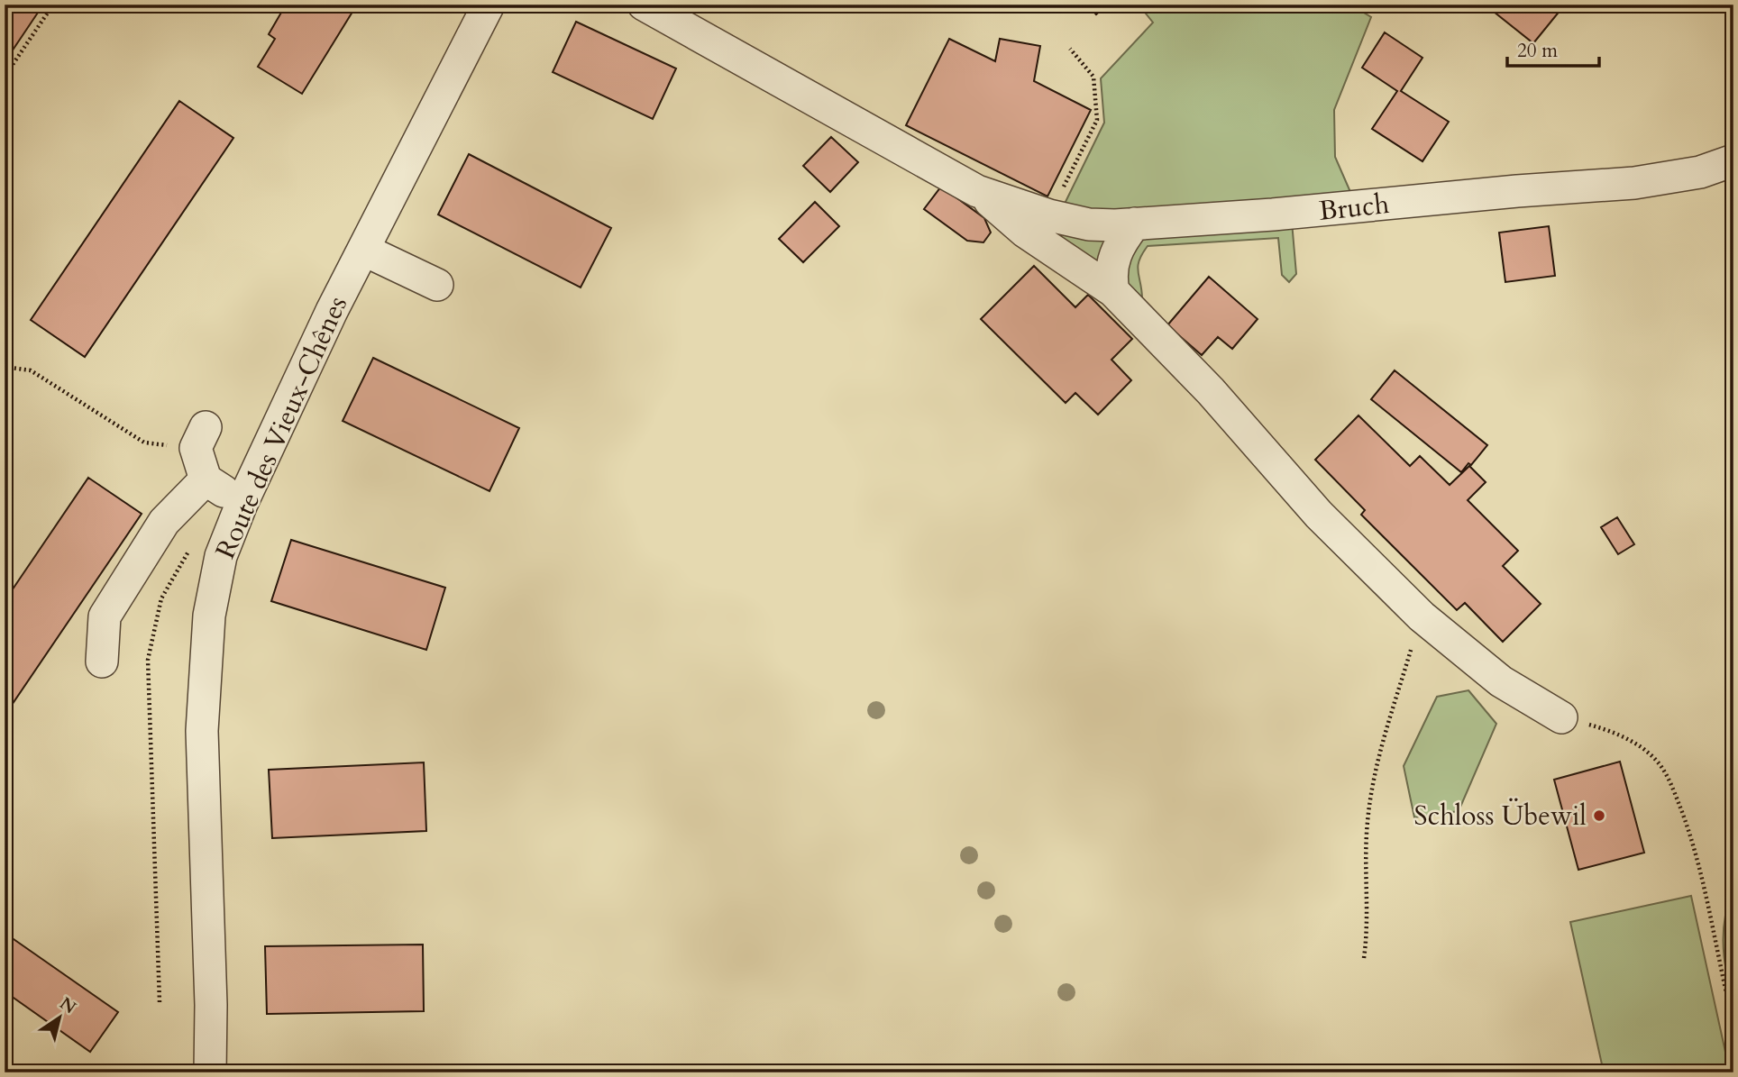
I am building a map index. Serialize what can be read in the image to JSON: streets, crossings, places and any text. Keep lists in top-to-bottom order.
{
  "streets": {
    "street": ["Bruch", "Route des Vieux-Chênes"]
  },
  "places": ["Schloss Übewil"],
  "scale_bar": "20 m",
  "north": "top right"
}
